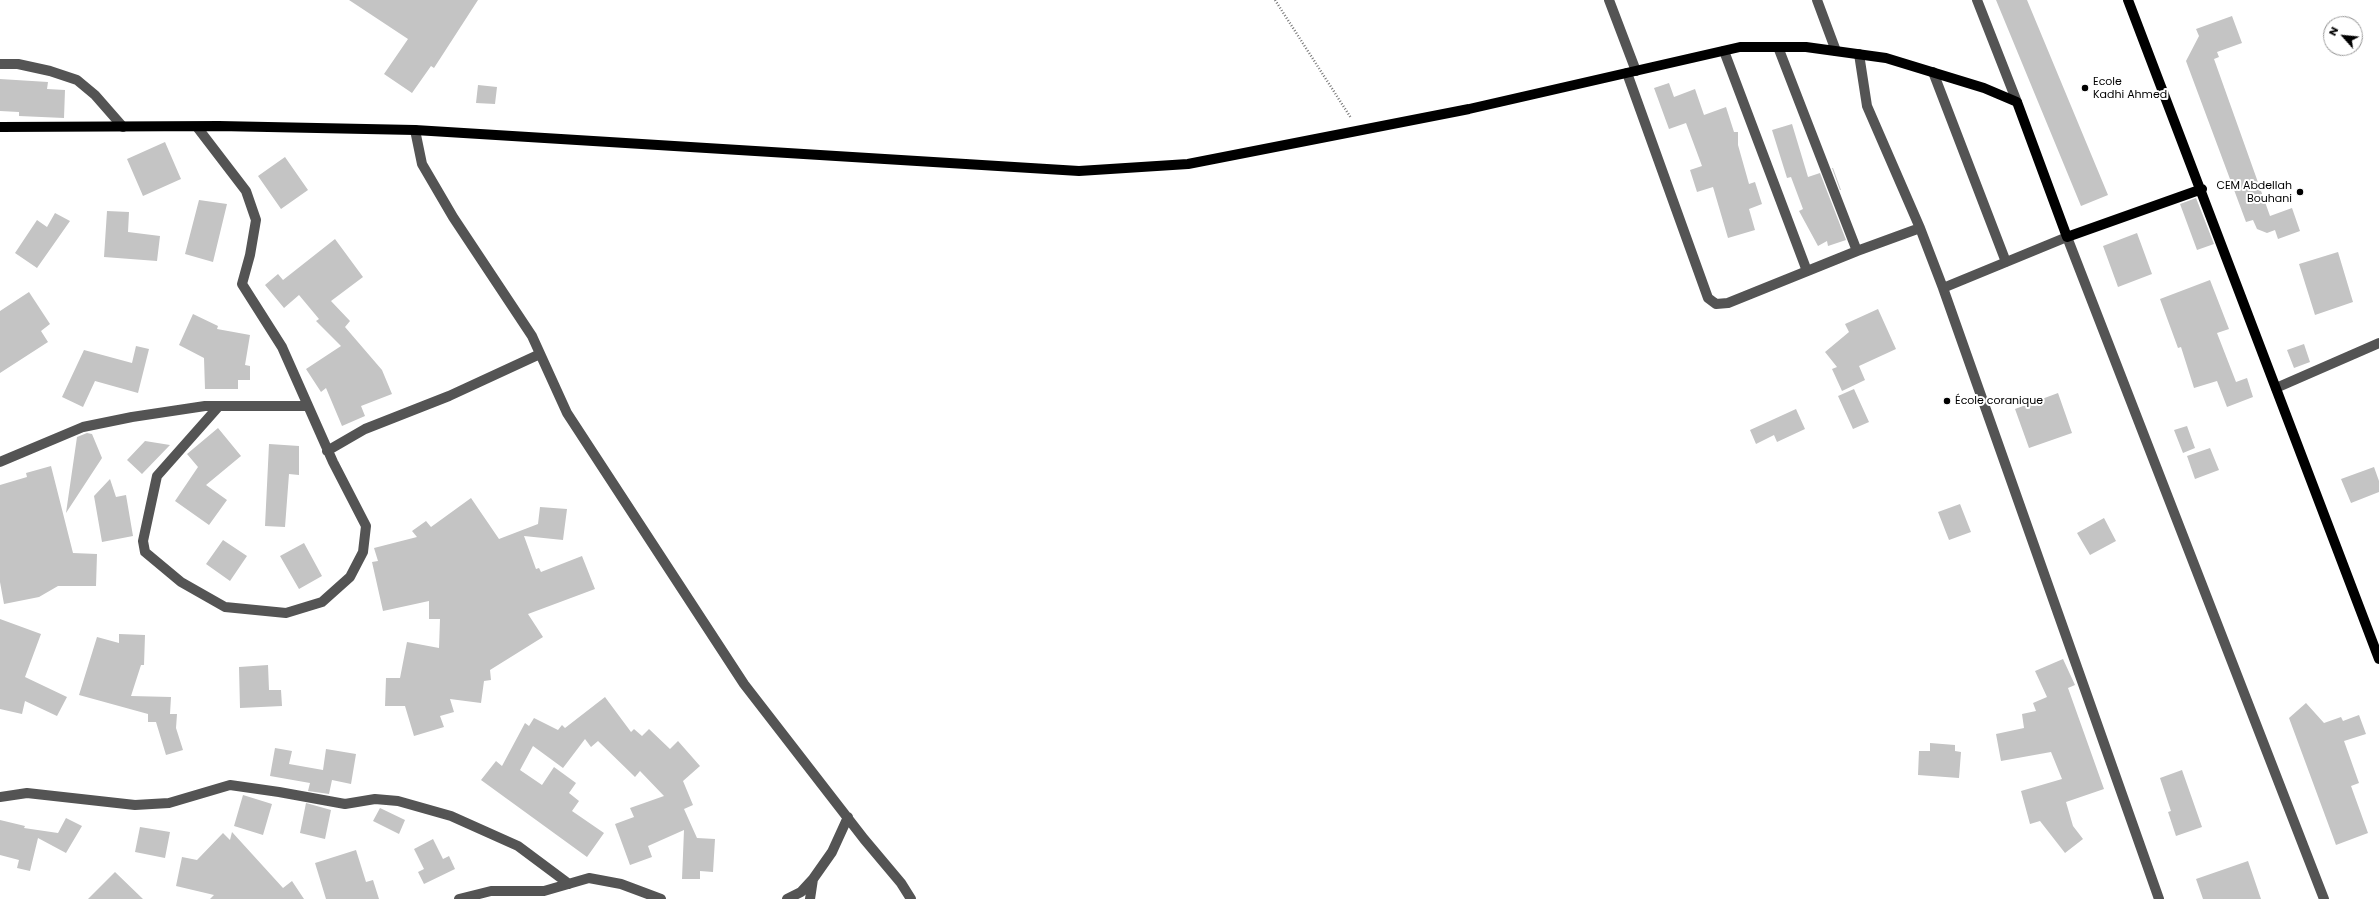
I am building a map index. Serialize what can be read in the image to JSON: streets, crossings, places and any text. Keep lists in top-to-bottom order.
{
  "places": ["Ecole Kadhi Ahmed", "CEM Abdellah Bouhani", "École coranique"],
  "north": "top left"
}
